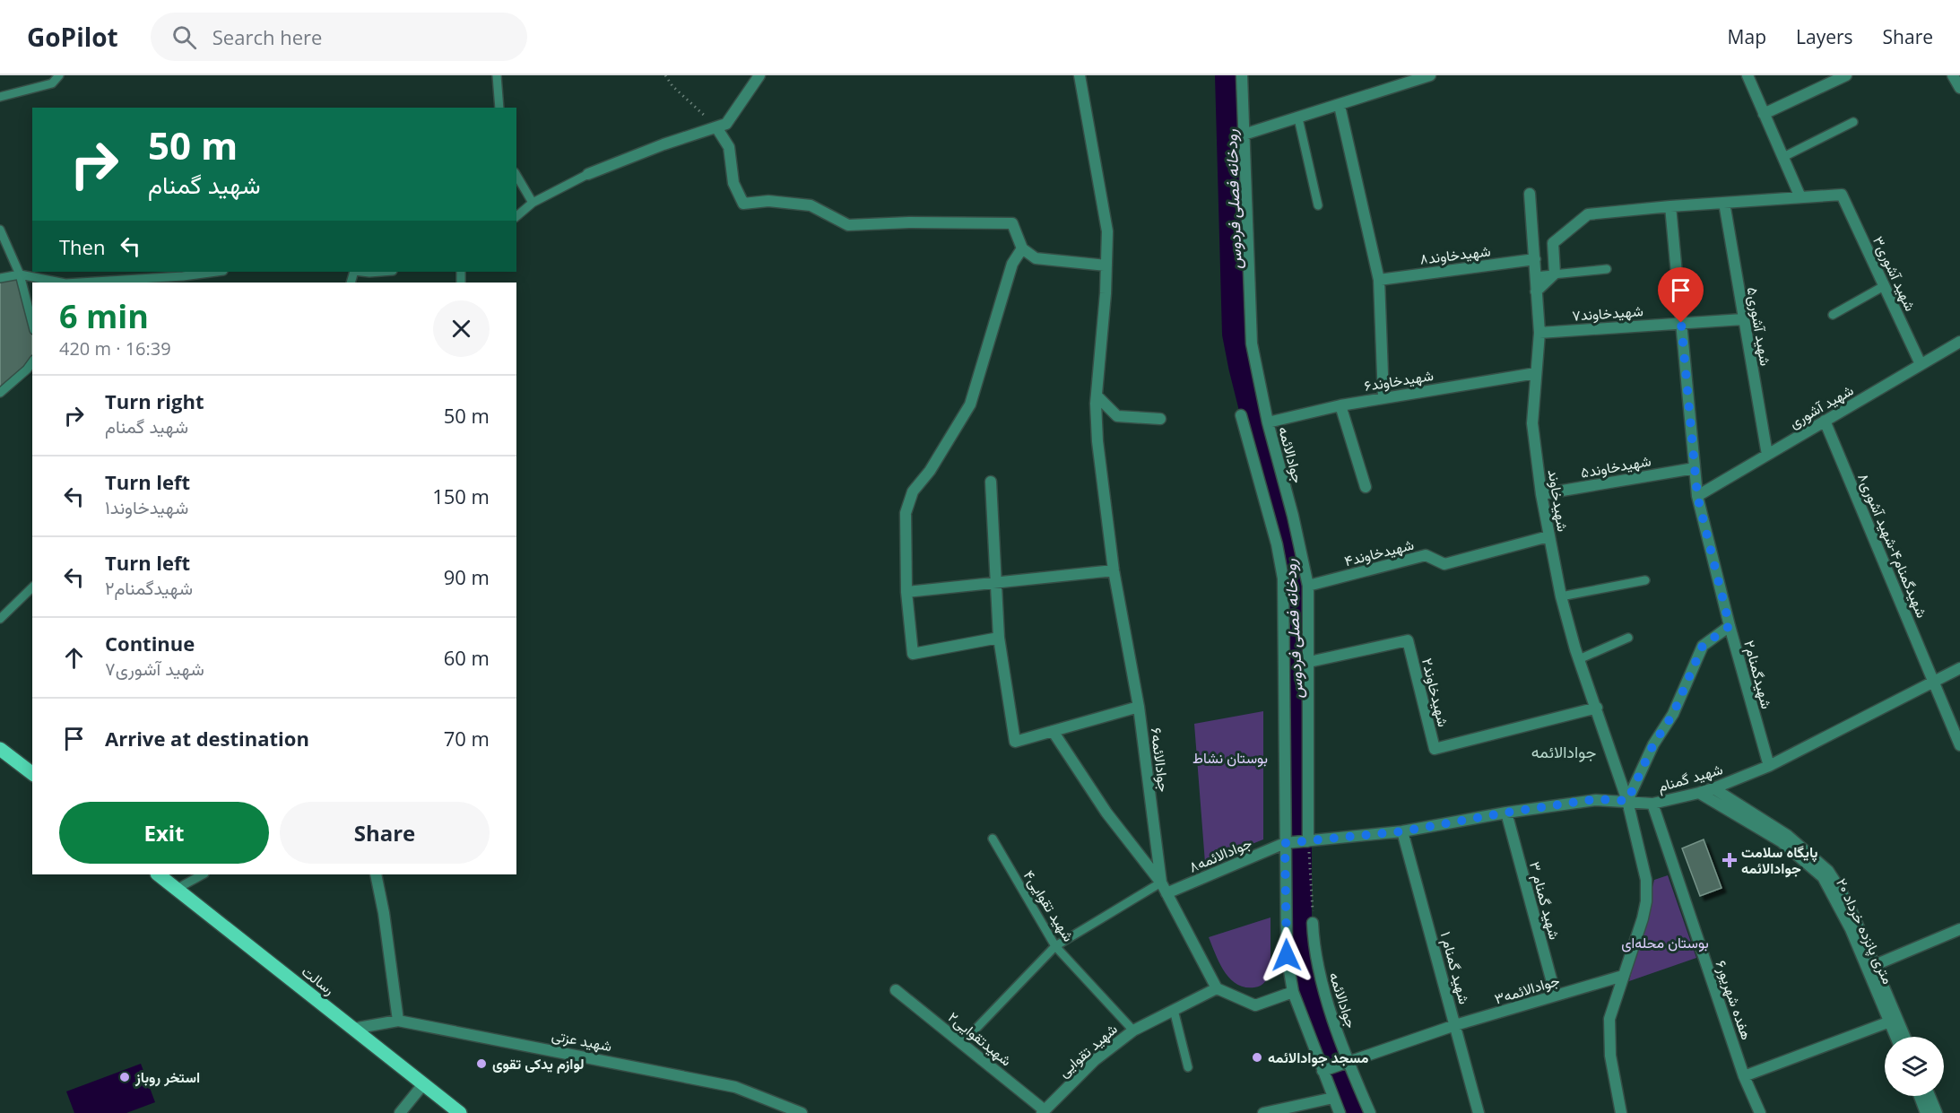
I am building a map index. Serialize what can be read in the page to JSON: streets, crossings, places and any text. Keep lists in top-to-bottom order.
{
  "streets": {
    "main road": ["رسالت"],
    "street": [
      "شهیدخاوند۸",
      "شهید آشوری۳",
      "شهیدخاوند۷",
      "شهید آشوری۵",
      "شهیدخاوند۶",
      "شهید آشوری",
      "جوادالائمه",
      "شهیدخاوند۵",
      "شهیدخاوند",
      "شهیدگمنام۴-شهید آشوری۸",
      "شهیدخاوند۴",
      "شهیدگمنام۲",
      "شهیدخاوند۲",
      "جوادالائمه۶",
      "شهید گمنام",
      "جوادالائمه۸",
      "شهید گمنام ۳",
      "۲۰ متری پانزده خرداد",
      "شهید گمنام ۱",
      "جوادالائمه۳",
      "هفده شهریور۶",
      "شهیدتقوایی۲",
      "شهید عزتی",
      "شهید تقوایی"
    ],
    "lane": ["شهید تقوایی۴"]
  },
  "crossings": [
    ["شهیدخاوند۸", "شهیدخاوند"],
    ["شهید آشوری۳", "شهید آشوری"],
    ["شهیدخاوند۷", "شهید آشوری۵"],
    ["شهیدخاوند۷", "شهیدخاوند"],
    ["شهیدخاوند۷", "شهیدگمنام۲"],
    ["شهید آشوری۵", "شهید آشوری"],
    ["شهیدخاوند۶", "جوادالائمه"],
    ["شهیدخاوند۶", "شهیدخاوند"],
    ["شهید آشوری", "شهیدگمنام۴-شهید آشوری۸"],
    ["شهید آشوری", "شهیدگمنام۲"],
    ["جوادالائمه", "شهیدخاوند۴"],
    ["جوادالائمه", "شهیدخاوند۲"],
    ["جوادالائمه", "شهید گمنام"],
    ["جوادالائمه", "جوادالائمه۸"],
    ["جوادالائمه", "جوادالائمه۳"],
    ["شهیدخاوند۵", "شهیدخاوند"],
    ["شهیدخاوند۵", "شهیدگمنام۲"],
    ["شهیدخاوند", "شهیدخاوند۴"],
    ["شهیدخاوند", "شهیدخاوند۲"],
    ["شهیدخاوند", "شهید گمنام"],
    ["شهیدخاوند", "جوادالائمه۳"],
    ["شهیدگمنام۴-شهید آشوری۸", "شهید گمنام"],
    ["شهیدگمنام۲", "شهید گمنام"],
    ["جوادالائمه۶", "جوادالائمه۸"],
    ["جوادالائمه۶", "شهید تقوایی"],
    ["شهید گمنام", "جوادالائمه۸"],
    ["شهید گمنام", "شهید گمنام ۳"],
    ["شهید گمنام", "۲۰ متری پانزده خرداد"],
    ["شهید گمنام", "شهید گمنام ۱"],
    ["شهید گمنام", "هفده شهریور۶"],
    ["شهید گمنام ۳", "جوادالائمه۳"],
    ["شهید تقوایی۴", "شهید تقوایی"],
    ["شهید گمنام ۱", "جوادالائمه۳"],
    ["رسالت", "شهید عزتی"],
    ["شهیدتقوایی۲", "شهید تقوایی"]
  ],
  "districts": ["جوادالائمه"],
  "water": ["رودخانه فصلی فردوس"],
  "parks": ["بوستان نشاط", "بوستان محله‌ای"],
  "places": {
    "health": ["پایگاه سلامت جوادالائمه"],
    "other": ["مسجد جوادالائمه", "لوازم یدکی تقوی", "استخر روباز"]
  },
  "page": {
    "header": "GoPilot",
    "search": "Search here",
    "nav": ["Map", "Layers", "Share"],
    "turn": ["50 m", "شهید گمنام"],
    "then": "Then",
    "heading": ["6 min", "420 m · 16:39"],
    "list": [
      {
        "name": "Turn right",
        "note": "شهید گمنام",
        "value": "50 m"
      },
      {
        "name": "Turn left",
        "note": "شهیدخاوند۱",
        "value": "150 m"
      },
      {
        "name": "Turn left",
        "note": "شهیدگمنام۲",
        "value": "90 m"
      },
      {
        "name": "Continue",
        "note": "شهید آشوری۷",
        "value": "60 m"
      },
      {
        "name": "Arrive at destination",
        "value": "70 m"
      }
    ],
    "buttons": ["Exit", "Share"]
  }
}
